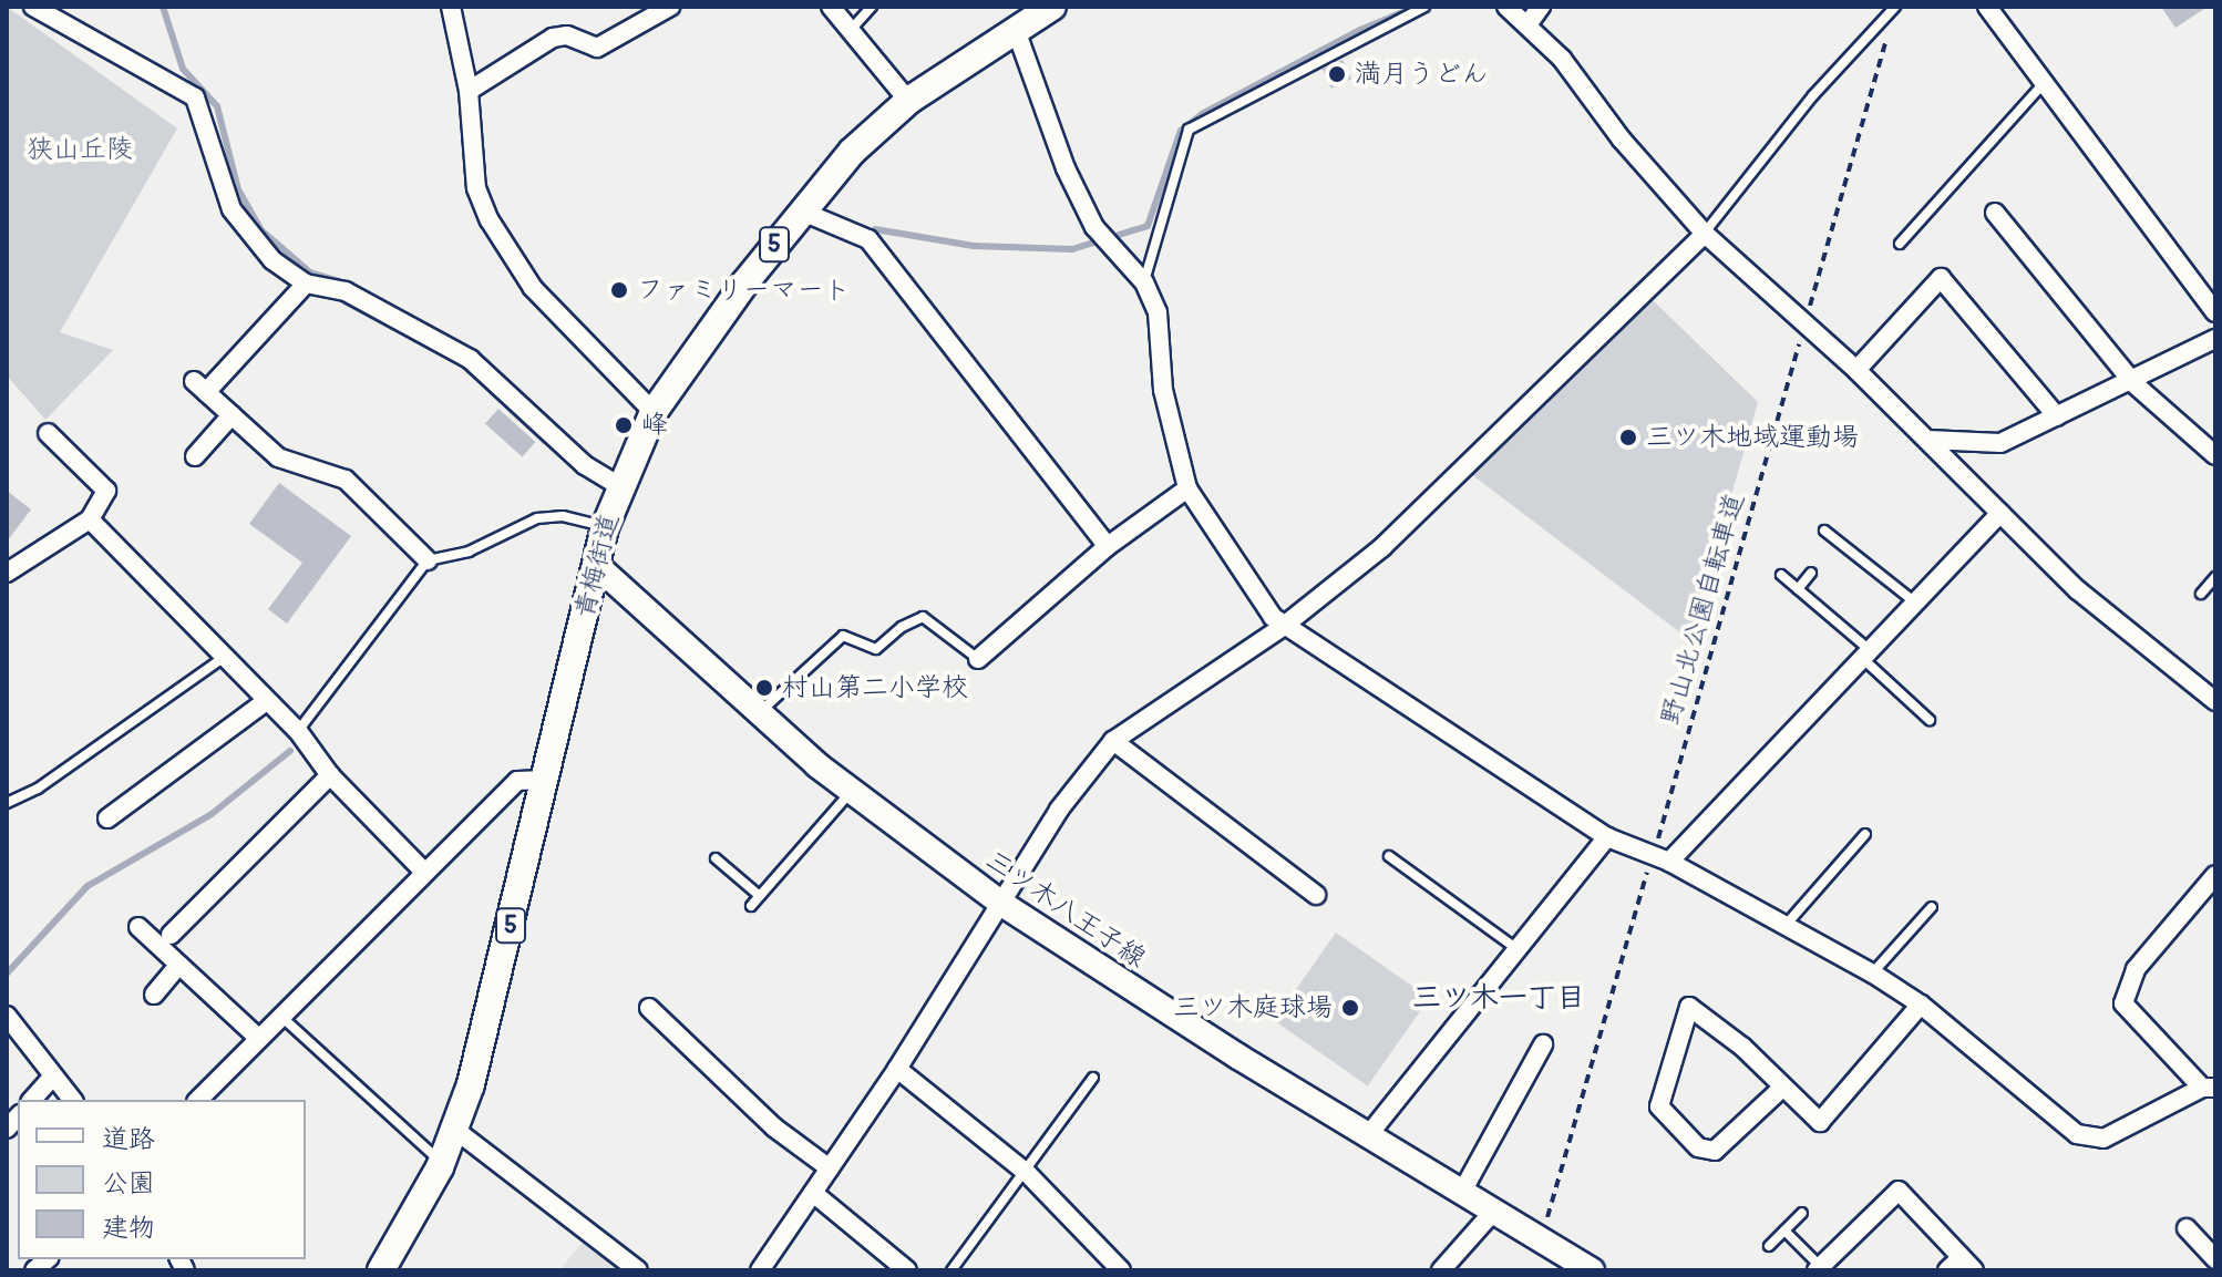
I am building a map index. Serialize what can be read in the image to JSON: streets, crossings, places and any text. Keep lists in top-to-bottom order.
{
  "streets": {
    "main road": ["5", "青梅街道", "三ツ木八王子線"],
    "path": ["野山北公園自転車道"]
  },
  "crossings": [
    ["青梅街道", "三ツ木八王子線"]
  ],
  "districts": ["三ツ木一丁目"],
  "parks": ["狭山丘陵"],
  "places": [
    "満月うどん",
    "ファミリーマート",
    "峰",
    "三ツ木地域運動場",
    "村山第二小学校",
    "三ツ木庭球場"
  ],
  "legend": ["道路", "公園", "建物"]
}
